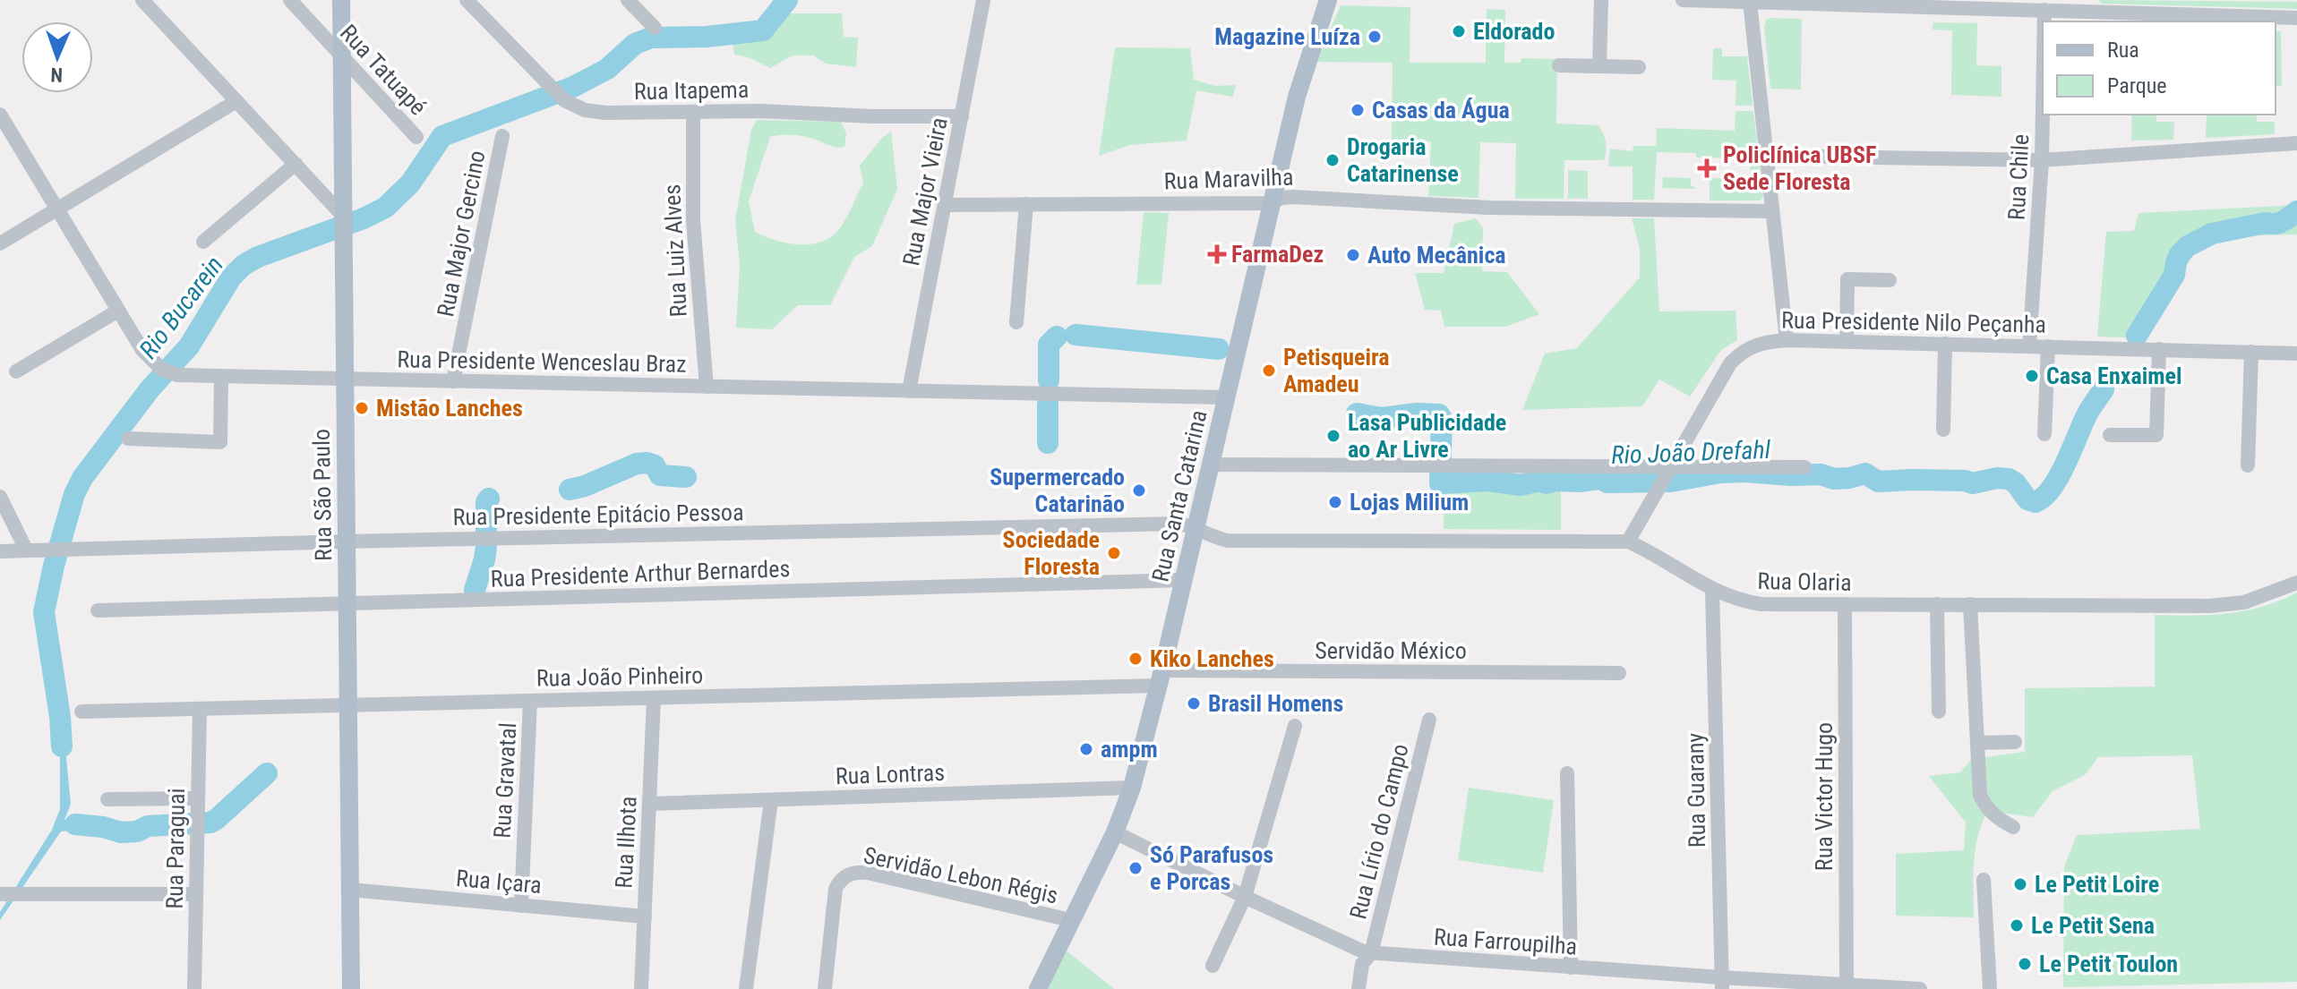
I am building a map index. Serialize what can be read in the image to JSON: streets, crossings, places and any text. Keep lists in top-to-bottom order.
{
  "streets": {
    "main road": ["Rua São Paulo", "Rua Santa Catarina"],
    "street": [
      "Rua Tatuapé",
      "Rua Itapema",
      "Rua Chile",
      "Rua Maravilha",
      "Rua Major Vieira",
      "Rua Major Gercino",
      "Rua Luiz Alves",
      "Rua Presidente Nilo Peçanha",
      "Rua Presidente Wenceslau Braz",
      "Rua Presidente Epitácio Pessoa",
      "Rua Presidente Arthur Bernardes",
      "Rua Olaria",
      "Servidão México",
      "Rua João Pinheiro",
      "Rua Lontras",
      "Rua Gravatal",
      "Rua Guarany",
      "Rua Victor Hugo",
      "Rua Lírio do Campo",
      "Rua Ilhota",
      "Rua Paraguai",
      "Servidão Lebon Régis",
      "Rua Içara",
      "Rua Farroupilha"
    ]
  },
  "crossings": [
    ["Rua Tatuapé", "Rua São Paulo"],
    ["Rua Itapema", "Rua Major Vieira"],
    ["Rua Itapema", "Rua Luiz Alves"],
    ["Rua Chile", "Rua Presidente Nilo Peçanha"],
    ["Rua Maravilha", "Rua Major Vieira"],
    ["Rua Maravilha", "Rua Santa Catarina"],
    ["Rua Major Vieira", "Rua Presidente Wenceslau Braz"],
    ["Rua Major Gercino", "Rua Presidente Wenceslau Braz"],
    ["Rua Luiz Alves", "Rua Presidente Wenceslau Braz"],
    ["Rua Presidente Nilo Peçanha", "Rua Olaria"],
    ["Rua Presidente Wenceslau Braz", "Rua São Paulo"],
    ["Rua Presidente Wenceslau Braz", "Rua Santa Catarina"],
    ["Rua São Paulo", "Rua Presidente Epitácio Pessoa"],
    ["Rua São Paulo", "Rua Presidente Arthur Bernardes"],
    ["Rua São Paulo", "Rua João Pinheiro"],
    ["Rua São Paulo", "Rua Içara"],
    ["Rua Santa Catarina", "Rua Presidente Epitácio Pessoa"],
    ["Rua Santa Catarina", "Rua Presidente Arthur Bernardes"],
    ["Rua Santa Catarina", "Rua Olaria"],
    ["Rua Santa Catarina", "Servidão México"],
    ["Rua Santa Catarina", "Rua João Pinheiro"],
    ["Rua Santa Catarina", "Rua Lontras"],
    ["Rua Santa Catarina", "Servidão Lebon Régis"],
    ["Rua Santa Catarina", "Rua Farroupilha"],
    ["Rua Presidente Epitácio Pessoa", "Rua Olaria"],
    ["Rua Olaria", "Rua Guarany"],
    ["Rua Olaria", "Rua Victor Hugo"],
    ["Servidão México", "Rua João Pinheiro"],
    ["Rua João Pinheiro", "Rua Gravatal"],
    ["Rua João Pinheiro", "Rua Ilhota"],
    ["Rua João Pinheiro", "Rua Paraguai"],
    ["Rua Lontras", "Rua Ilhota"],
    ["Rua Gravatal", "Rua Içara"],
    ["Rua Guarany", "Rua Farroupilha"],
    ["Rua Victor Hugo", "Rua Farroupilha"],
    ["Rua Lírio do Campo", "Rua Farroupilha"],
    ["Rua Ilhota", "Rua Içara"]
  ],
  "water": ["Rio Bucarein", "Rio João Drefahl"],
  "places": {
    "other": [
      "Eldorado",
      "Magazine Luíza",
      "Casas da Água",
      "Drogaria Catarinense",
      "Auto Mecânica",
      "Petisqueira Amadeu",
      "Casa Enxaimel",
      "Mistão Lanches",
      "Lasa Publicidade ao Ar Livre",
      "Supermercado Catarinão",
      "Lojas Milium",
      "Sociedade Floresta",
      "Kiko Lanches",
      "Brasil Homens",
      "ampm",
      "Só Parafusos e Porcas",
      "Le Petit Loire",
      "Le Petit Sena",
      "Le Petit Toulon"
    ],
    "health": ["Policlínica UBSF Sede Floresta", "FarmaDez"]
  },
  "legend": ["Rua", "Parque"],
  "north": "bottom"
}
